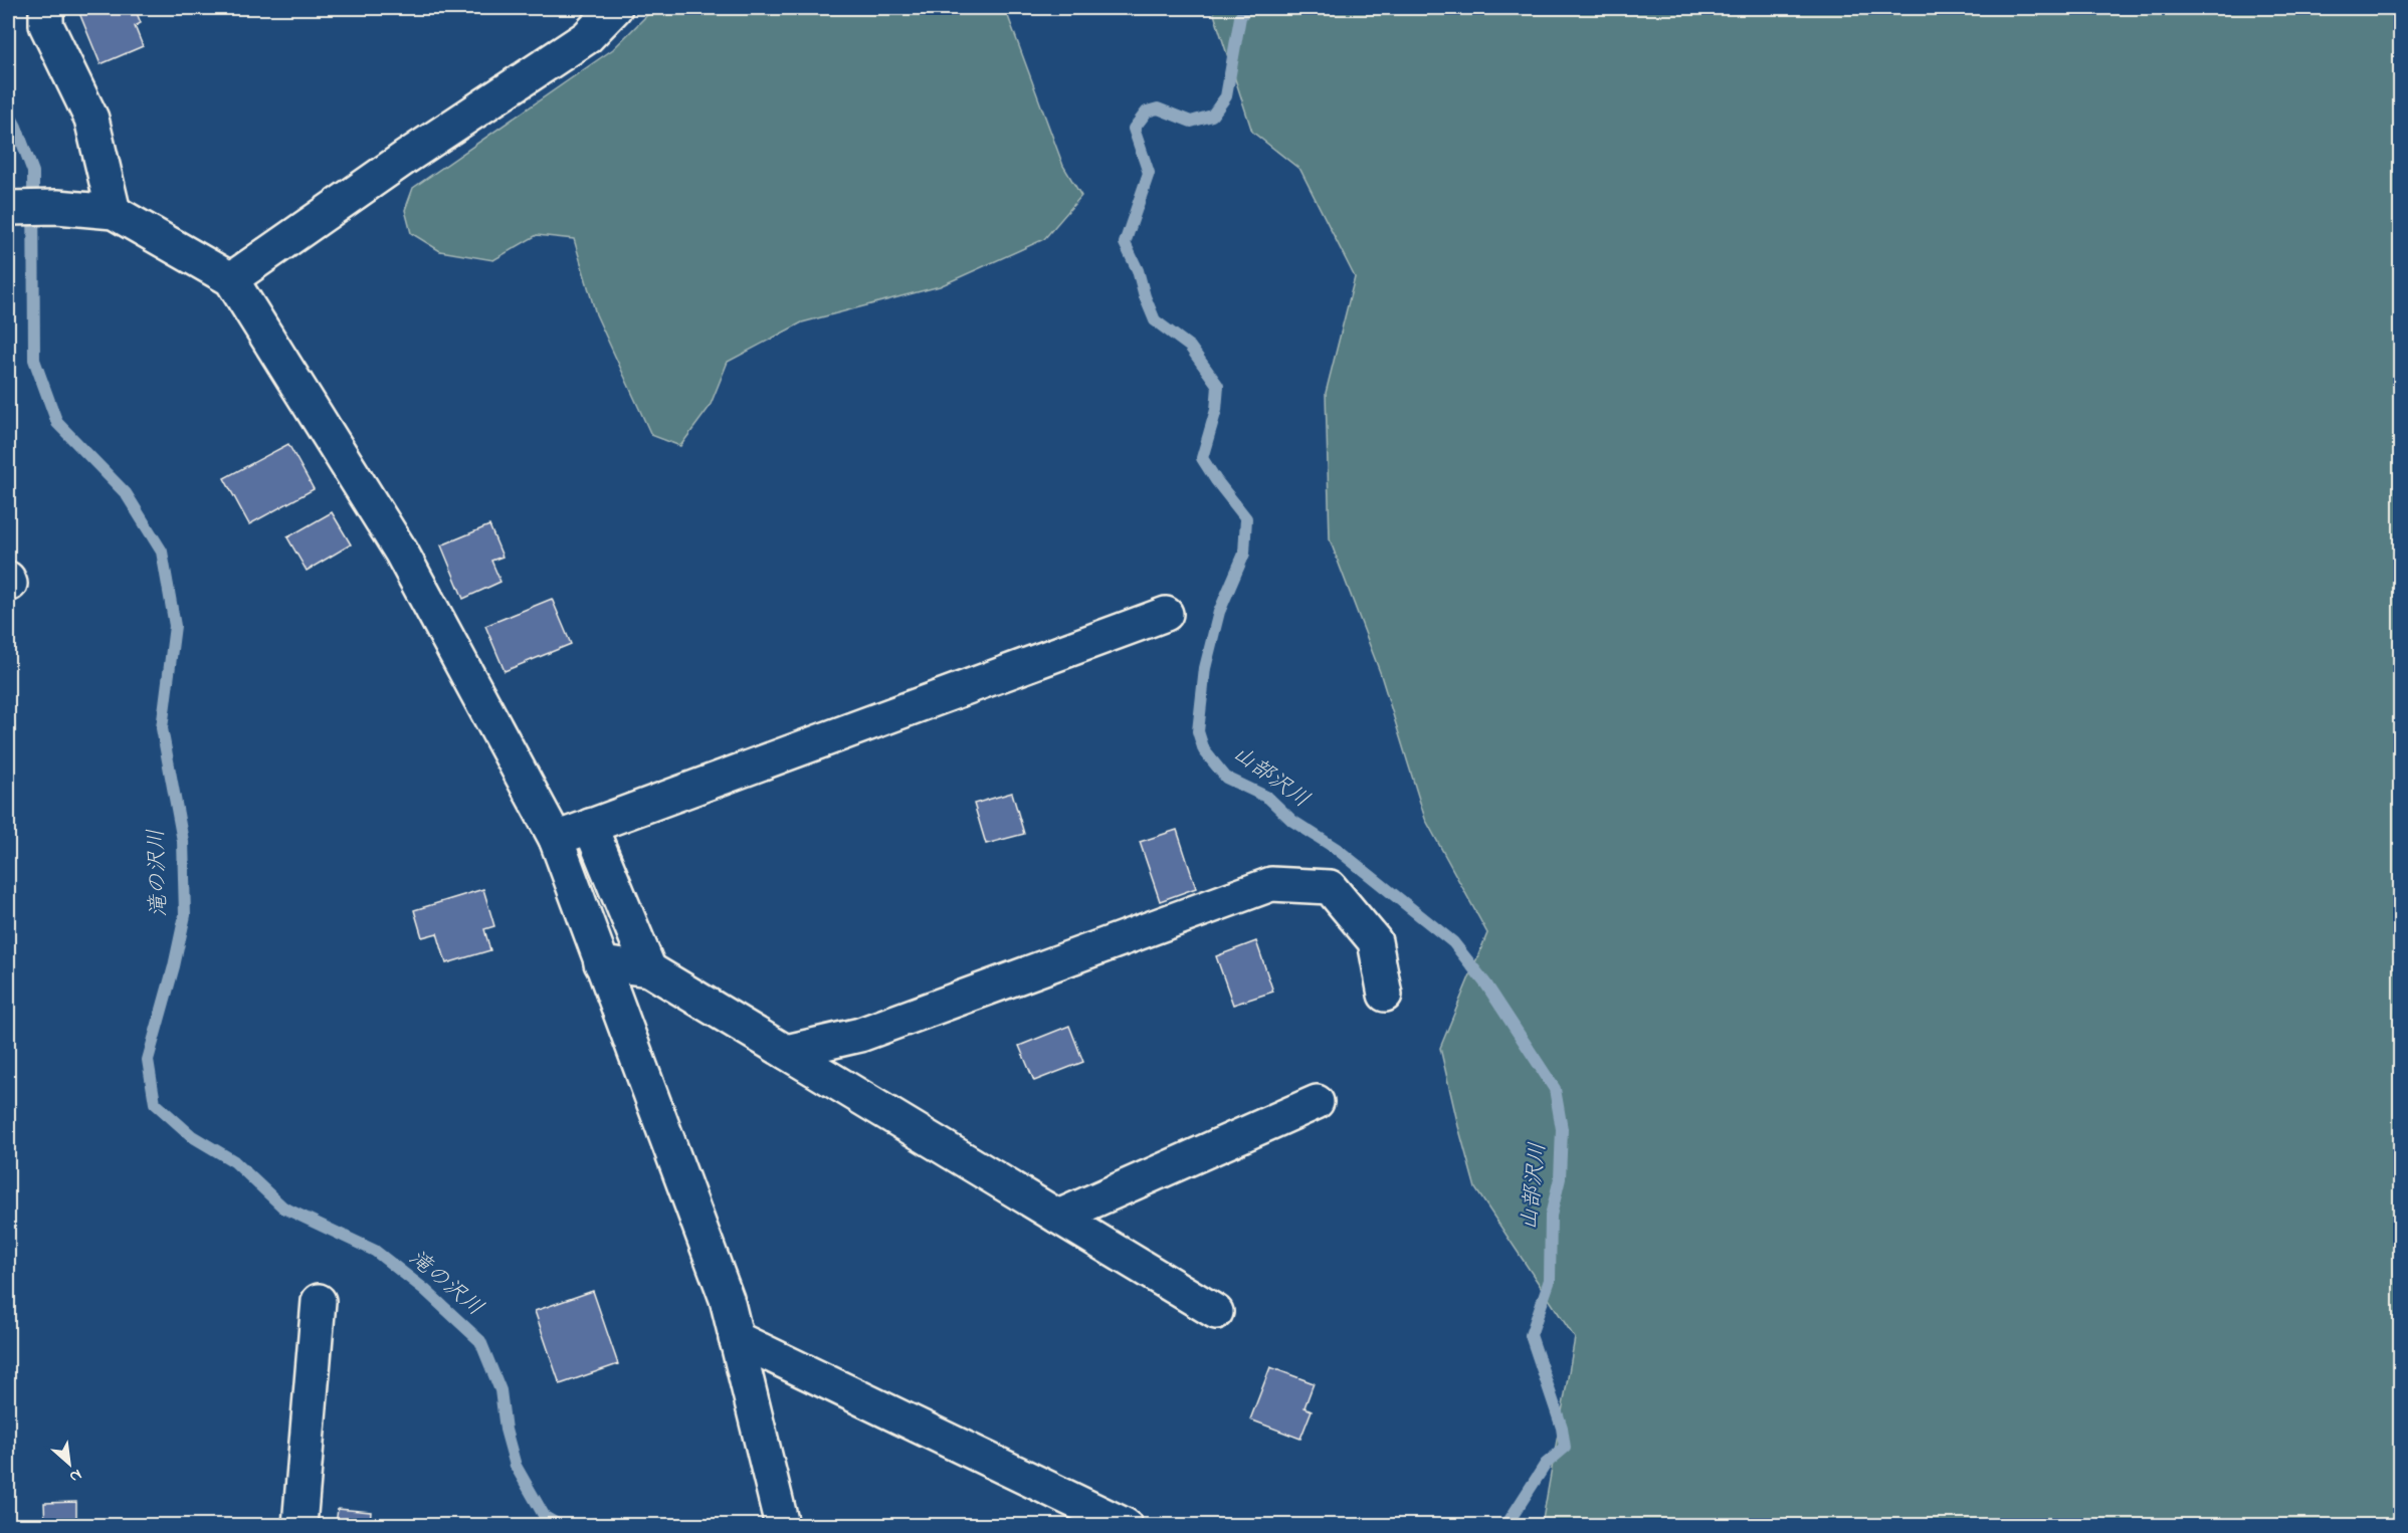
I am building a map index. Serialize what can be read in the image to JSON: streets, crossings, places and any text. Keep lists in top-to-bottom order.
{
  "water": ["山部沢川", "滝の沢川"],
  "north": "bottom right"
}
